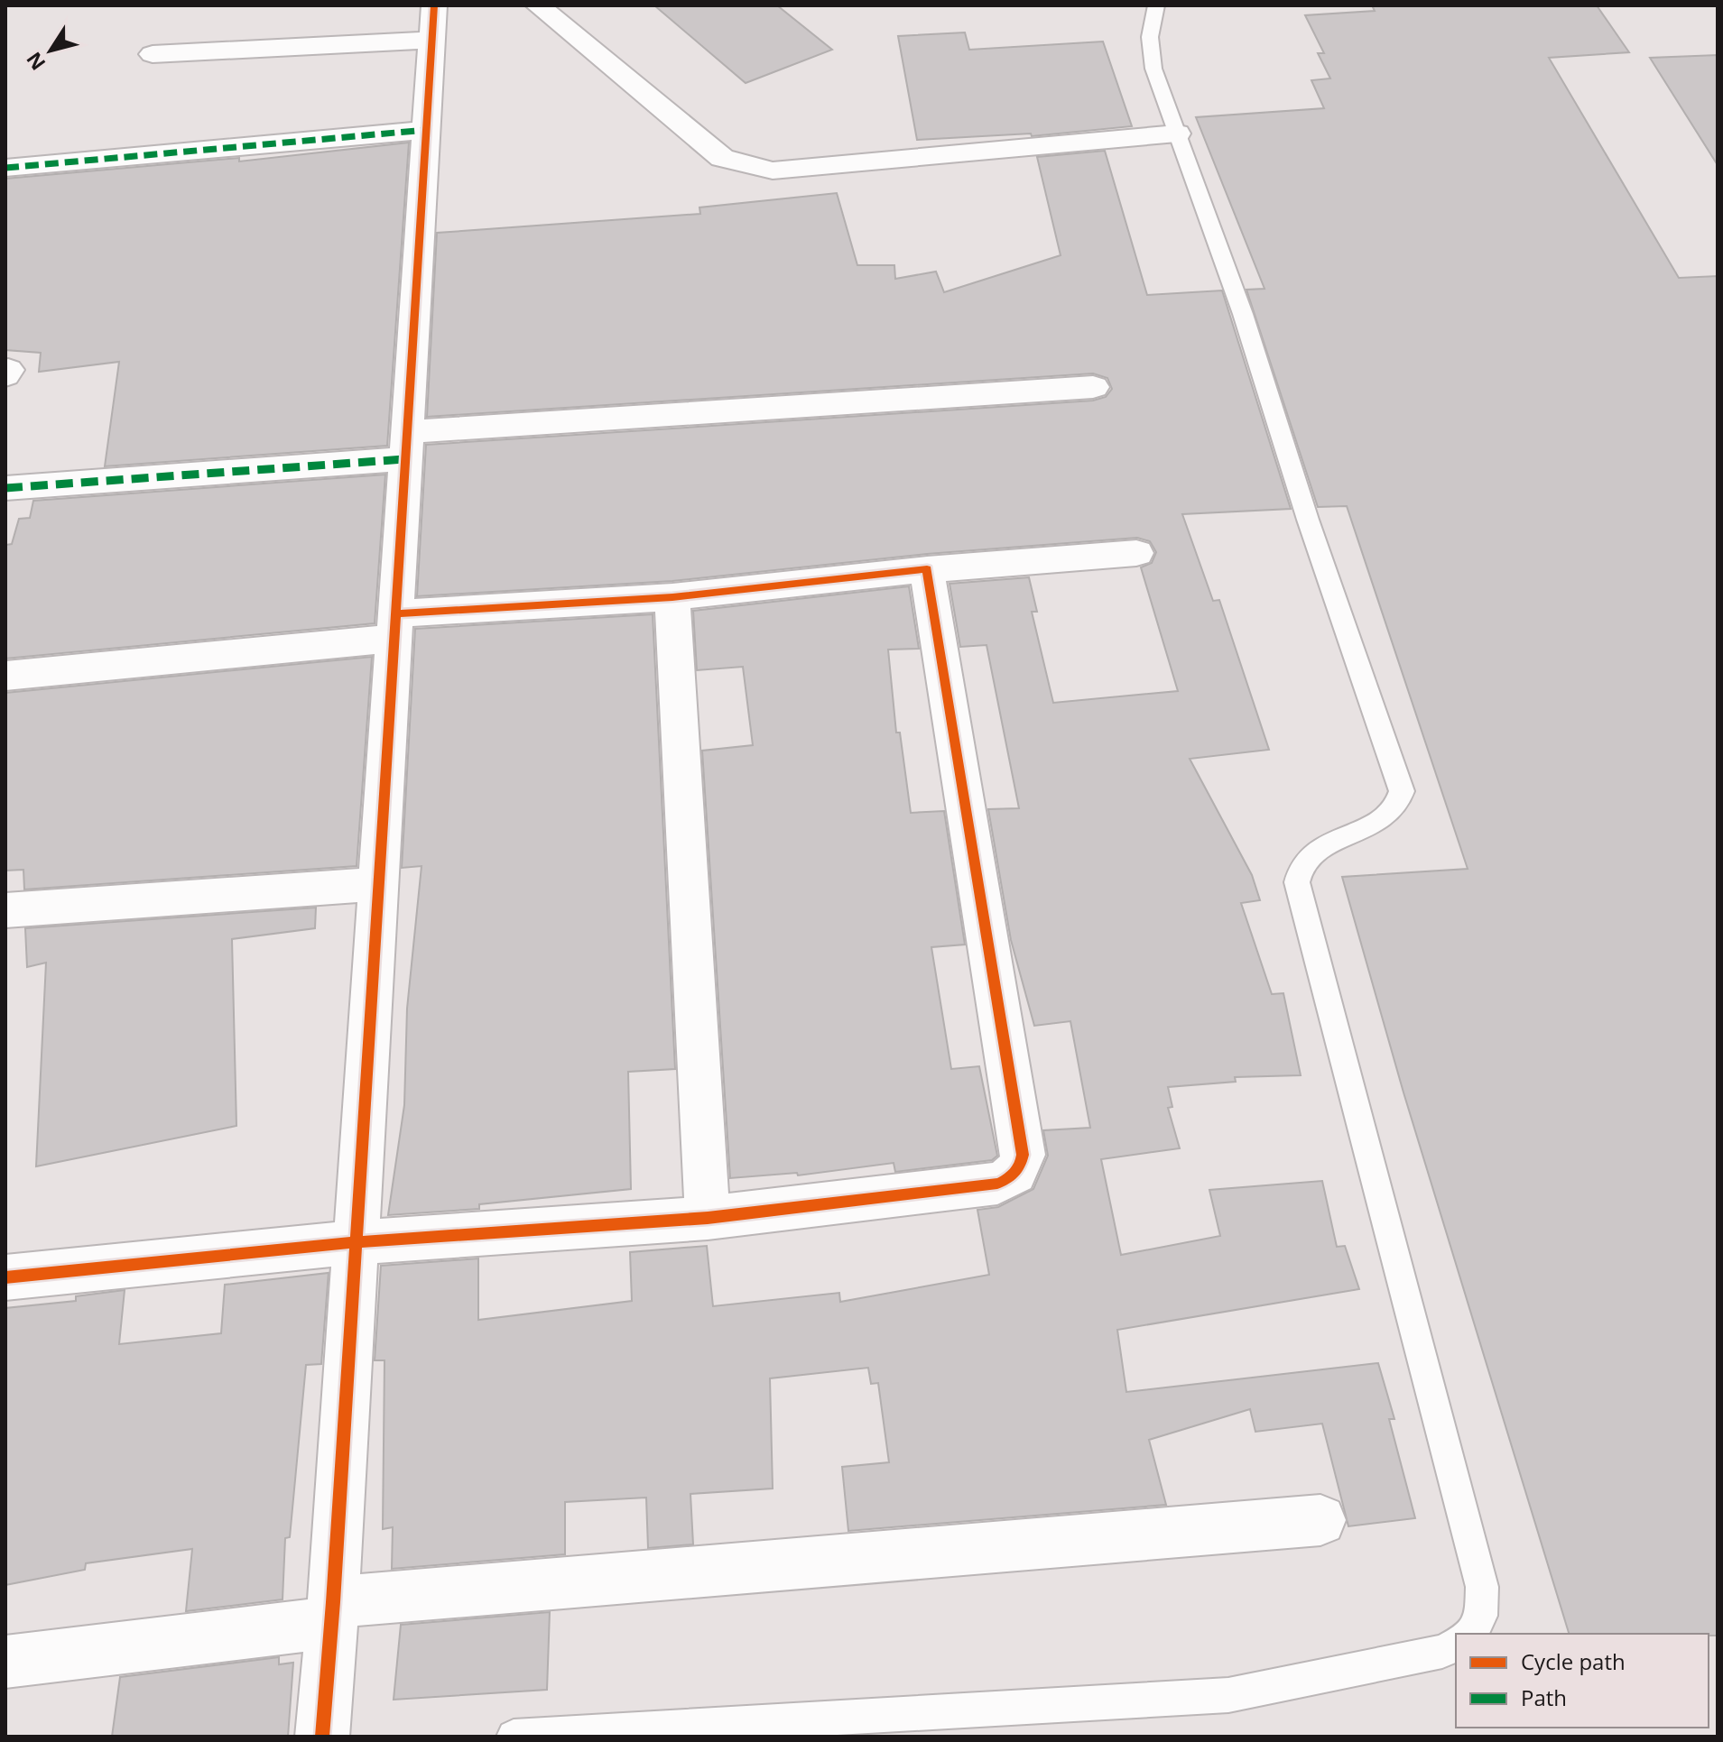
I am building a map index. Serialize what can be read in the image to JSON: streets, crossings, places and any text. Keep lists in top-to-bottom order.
{
  "legend": ["Cycle path", "Path"],
  "north": "bottom left"
}
